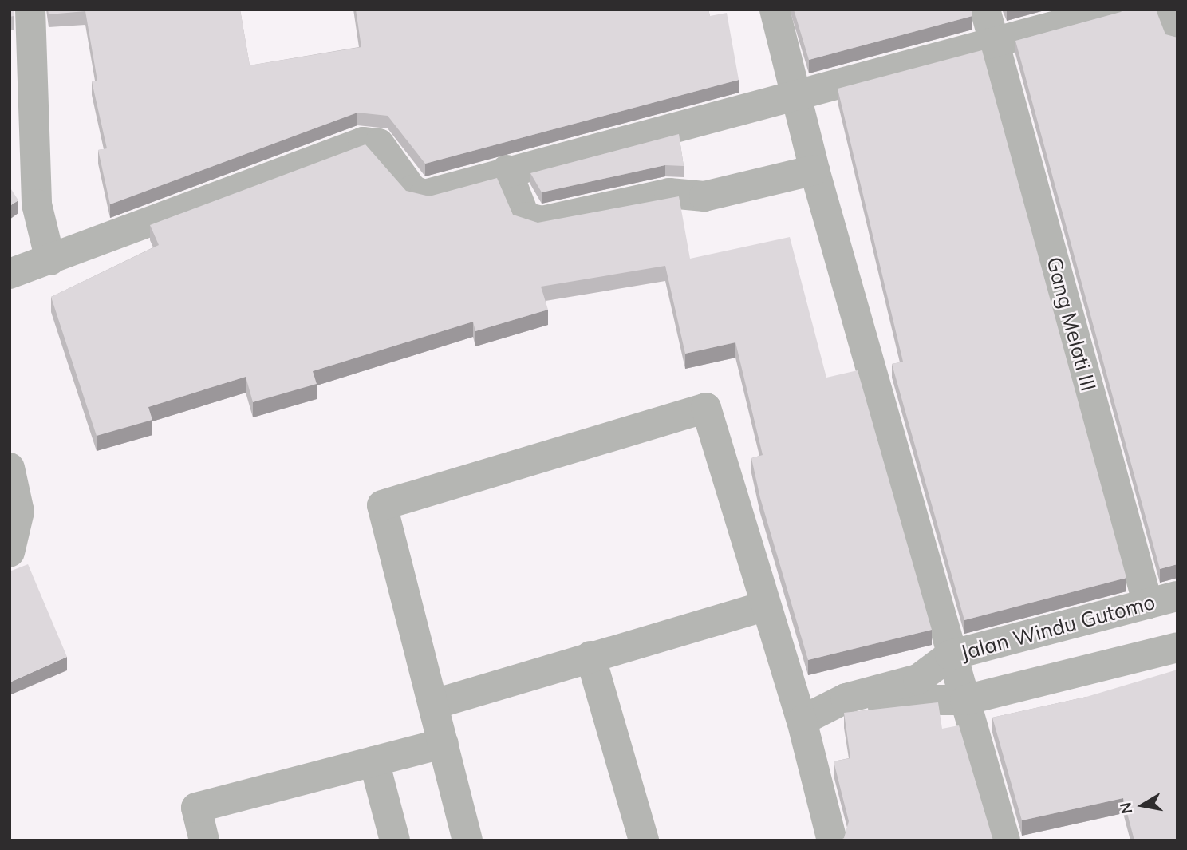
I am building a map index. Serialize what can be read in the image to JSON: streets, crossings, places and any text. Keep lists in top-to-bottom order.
{
  "streets": {
    "street": ["Gang Melati III", "Jalan Windu Gutomo"]
  },
  "crossings": [
    ["Gang Melati III", "Jalan Windu Gutomo"]
  ],
  "north": "left"
}
